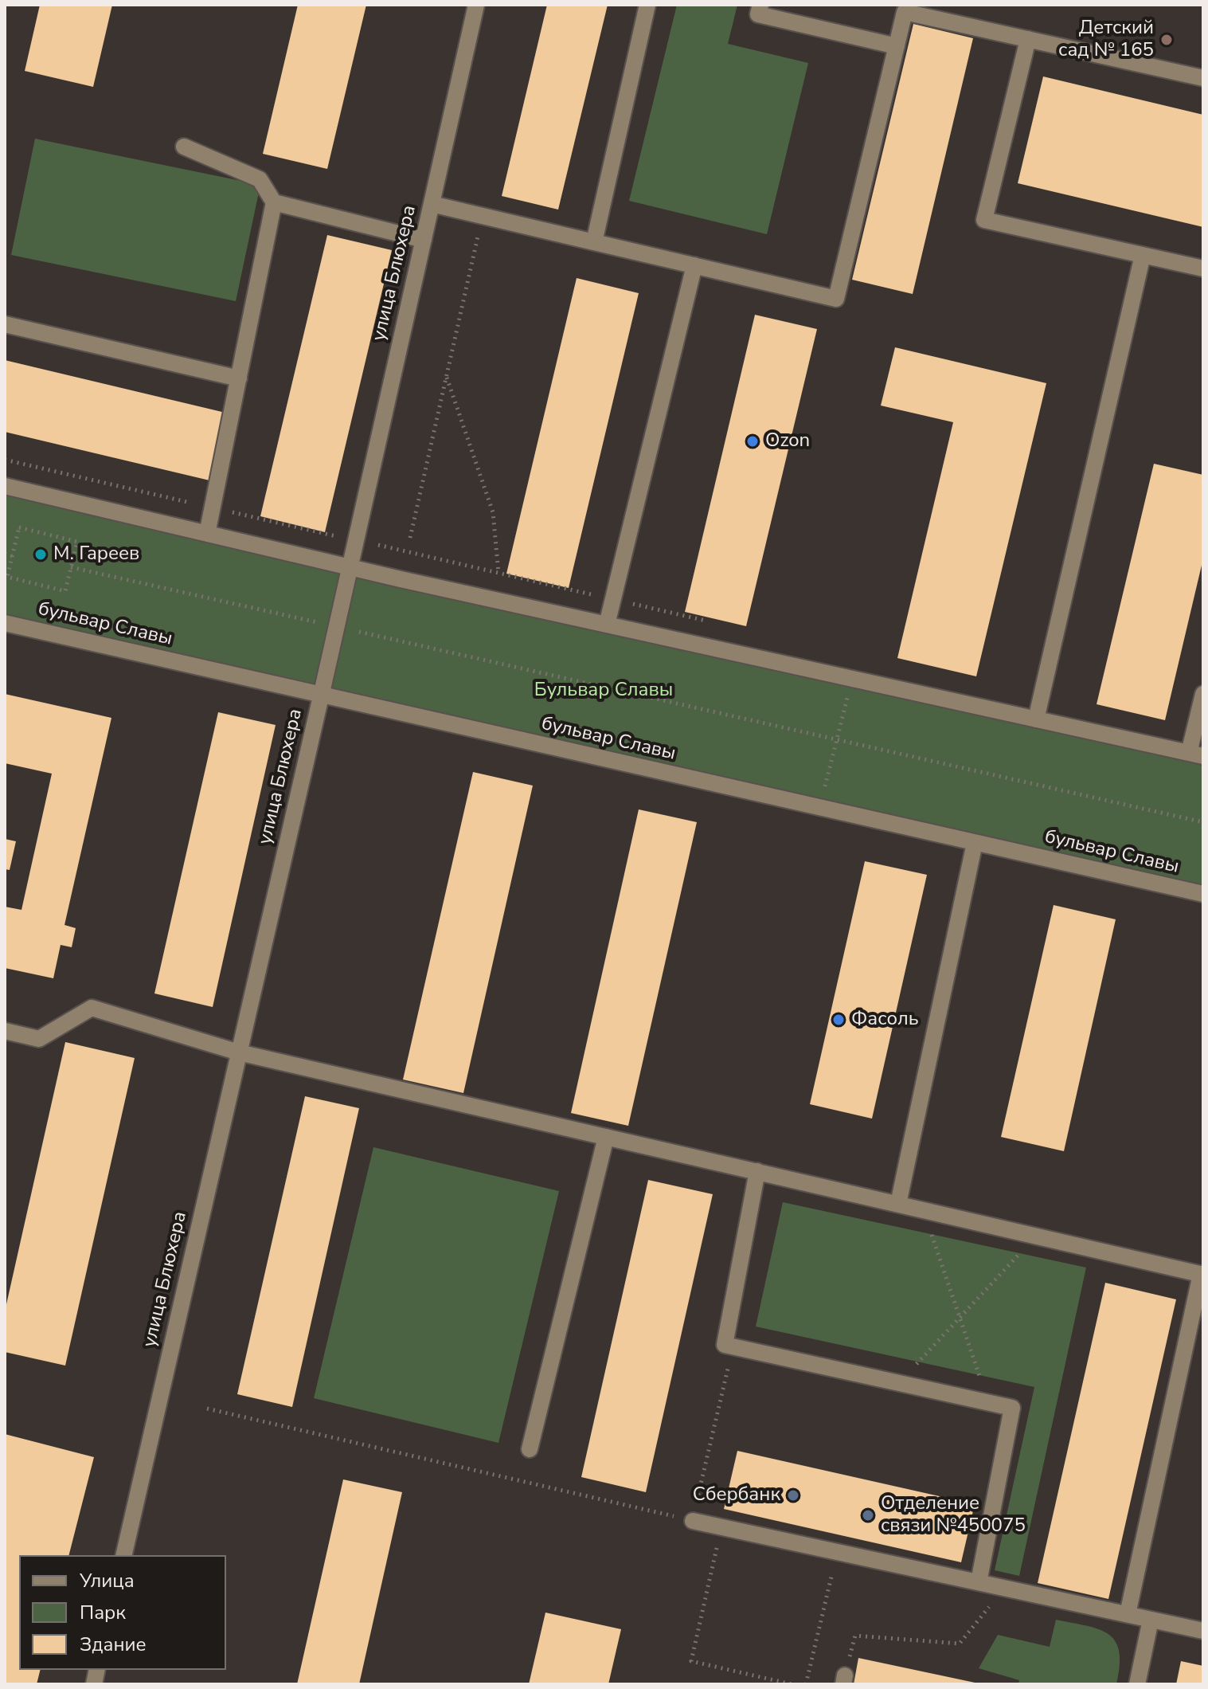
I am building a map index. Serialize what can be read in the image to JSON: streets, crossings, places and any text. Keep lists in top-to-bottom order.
{
  "streets": {
    "street": ["улица Блюхера", "бульвар Славы"]
  },
  "crossings": [
    ["улица Блюхера", "бульвар Славы"]
  ],
  "parks": ["Бульвар Славы"],
  "places": [
    "Детский сад № 165",
    "Ozon",
    "М. Гареев",
    "Фасоль",
    "Сбербанк",
    "Отделение связи №450075"
  ],
  "legend": ["Улица", "Парк", "Здание"]
}
